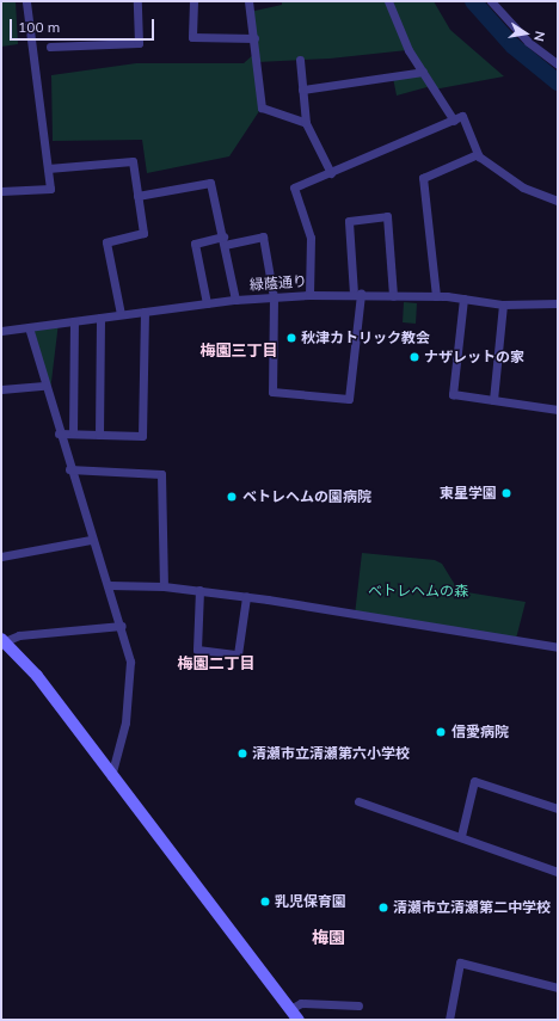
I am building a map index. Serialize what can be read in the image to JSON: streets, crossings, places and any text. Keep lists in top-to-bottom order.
{
  "streets": {
    "street": ["緑蔭通り"]
  },
  "districts": ["梅園三丁目", "梅園二丁目", "梅園"],
  "parks": ["ベトレヘムの森"],
  "places": [
    "秋津カトリック教会",
    "ナザレットの家",
    "東星学園",
    "ベトレヘムの園病院",
    "信愛病院",
    "清瀬市立清瀬第六小学校",
    "乳児保育園",
    "清瀬市立清瀬第二中学校"
  ],
  "scale_bar": "100 m",
  "north": "right"
}
